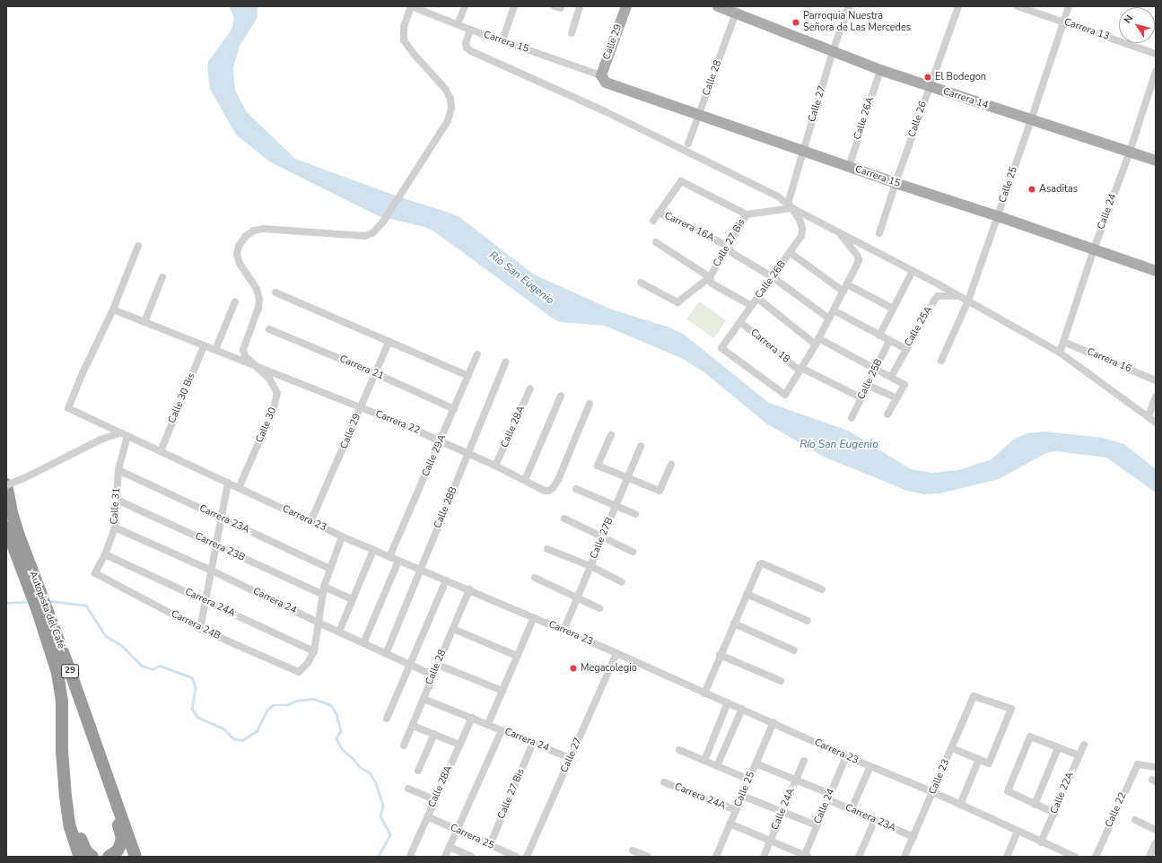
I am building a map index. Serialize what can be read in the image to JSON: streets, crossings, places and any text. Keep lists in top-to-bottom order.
{
  "streets": {
    "highway": ["Autopista del Café", "29"],
    "main road": ["Carrera 15", "Calle 29", "Carrera 14"],
    "street": [
      "Carrera 13",
      "Calle 28",
      "Calle 27",
      "Calle 26A",
      "Calle 26",
      "Calle 25",
      "Calle 24",
      "Carrera 16A",
      "Calle 27 Bis",
      "Calle 26B",
      "Calle 25A",
      "Carrera 18",
      "Carrera 16",
      "Carrera 21",
      "Calle 25B",
      "Calle 30 Bis",
      "Carrera 22",
      "Calle 30",
      "Calle 28A",
      "Calle 29A",
      "Calle 31",
      "Calle 28B",
      "Carrera 23",
      "Carrera 23A",
      "Calle 27B",
      "Carrera 23B",
      "Carrera 24",
      "Carrera 24A",
      "Carrera 24B",
      "Calle 23",
      "Calle 22A",
      "Calle 24A",
      "Calle 22",
      "Carrera 25"
    ]
  },
  "crossings": [
    ["Carrera 13", "Calle 25"],
    ["Carrera 15", "Calle 29"],
    ["Carrera 15", "Calle 28"],
    ["Carrera 15", "Calle 27"],
    ["Carrera 15", "Calle 26A"],
    ["Carrera 15", "Calle 26"],
    ["Carrera 15", "Calle 25"],
    ["Carrera 15", "Calle 24"],
    ["Carrera 15", "Calle 30"],
    ["Calle 29", "Carrera 21"],
    ["Calle 29", "Carrera 22"],
    ["Calle 29", "Carrera 23"],
    ["Calle 28", "Carrera 14"],
    ["Calle 28", "Carrera 23"],
    ["Calle 28", "Carrera 24"],
    ["Carrera 14", "Calle 27"],
    ["Carrera 14", "Calle 26A"],
    ["Carrera 14", "Calle 26"],
    ["Carrera 14", "Calle 25"],
    ["Carrera 14", "Calle 24"],
    ["Calle 27", "Carrera 16A"],
    ["Calle 27", "Calle 27 Bis"],
    ["Calle 27", "Calle 26B"],
    ["Calle 27", "Carrera 23"],
    ["Calle 27", "Carrera 24"],
    ["Calle 25", "Carrera 23"],
    ["Calle 25", "Carrera 23A"],
    ["Calle 25", "Carrera 24A"],
    ["Calle 24", "Carrera 16"],
    ["Calle 24", "Carrera 23"],
    ["Calle 24", "Carrera 23A"],
    ["Carrera 16A", "Calle 27 Bis"],
    ["Carrera 16A", "Calle 26B"],
    ["Calle 27 Bis", "Calle 26B"],
    ["Calle 27 Bis", "Carrera 24"],
    ["Calle 27 Bis", "Carrera 25"],
    ["Calle 26B", "Carrera 18"],
    ["Carrera 18", "Calle 25B"],
    ["Carrera 21", "Calle 29A"],
    ["Calle 30 Bis", "Carrera 22"],
    ["Calle 30 Bis", "Carrera 23"],
    ["Carrera 22", "Calle 30"],
    ["Carrera 22", "Calle 28A"],
    ["Carrera 22", "Calle 29A"],
    ["Carrera 22", "Calle 28B"],
    ["Carrera 22", "Carrera 23"],
    ["Calle 30", "Carrera 23"],
    ["Calle 28A", "Carrera 24"],
    ["Calle 28A", "Carrera 25"],
    ["Calle 29A", "Carrera 23"],
    ["Calle 31", "Carrera 23"],
    ["Calle 31", "Carrera 23A"],
    ["Calle 31", "Carrera 23B"],
    ["Calle 31", "Carrera 24"],
    ["Calle 31", "Carrera 24A"],
    ["Calle 31", "Carrera 24B"],
    ["Calle 28B", "Carrera 23"],
    ["Calle 28B", "Carrera 24"],
    ["Carrera 23", "Calle 27B"],
    ["Carrera 23", "Calle 23"],
    ["Carrera 23", "Calle 22A"],
    ["Carrera 23A", "Calle 23"],
    ["Carrera 23A", "Calle 24A"],
    ["Carrera 24A", "Carrera 24B"]
  ],
  "water": ["Río San Eugenio"],
  "places": [
    "Parroquia Nuestra Señora de Las Mercedes",
    "El Bodegon",
    "Asaditas",
    "Megacolegio"
  ],
  "north": "top left"
}
